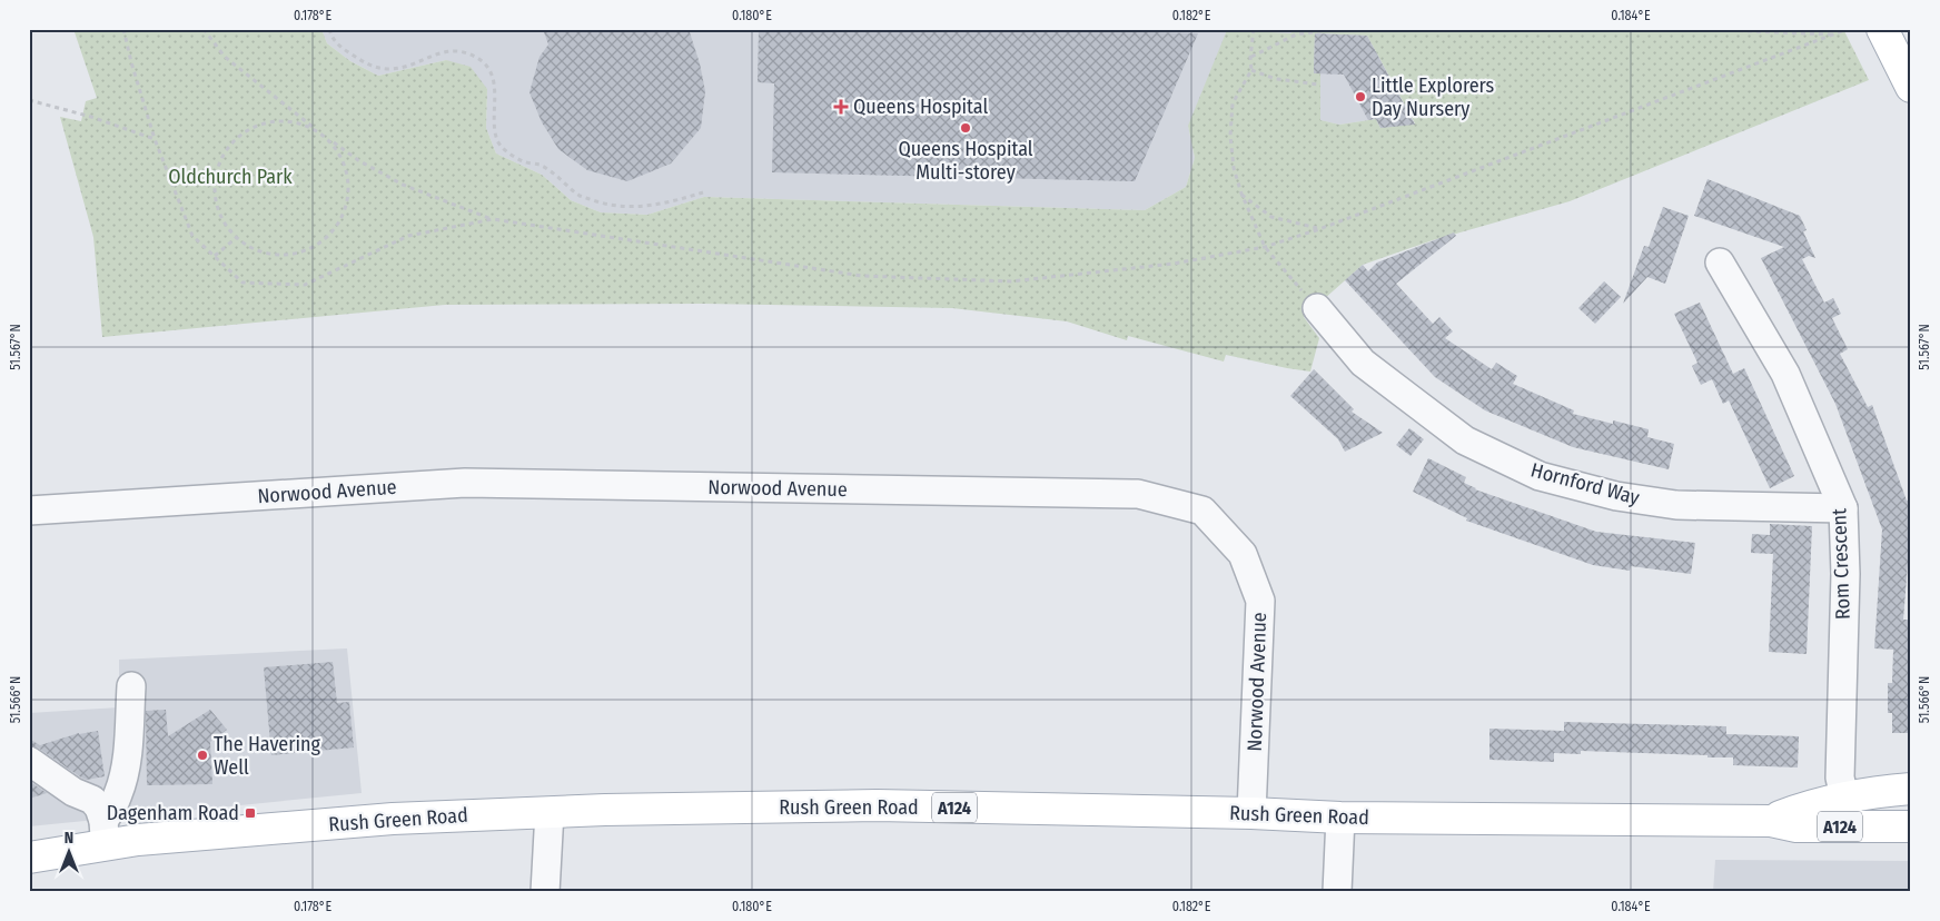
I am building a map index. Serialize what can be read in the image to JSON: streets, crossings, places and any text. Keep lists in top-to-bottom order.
{
  "streets": {
    "main road": ["Rush Green Road", "A124"],
    "street": ["Hornford Way", "Norwood Avenue", "Rom Crescent"]
  },
  "crossings": [
    ["Hornford Way", "Rom Crescent"],
    ["Norwood Avenue", "Rush Green Road"],
    ["Rom Crescent", "Rush Green Road"]
  ],
  "parks": ["Oldchurch Park"],
  "places": {
    "other": ["Little Explorers Day Nursery", "Queens Hospital Multi-storey", "The Havering Well"],
    "health": ["Queens Hospital"],
    "transit": ["Dagenham Road"]
  },
  "north": "top",
  "coordinates": [
    "0.178°E",
    "0.180°E",
    "0.182°E",
    "0.184°E",
    "51.567°N",
    "51.566°N"
  ]
}
